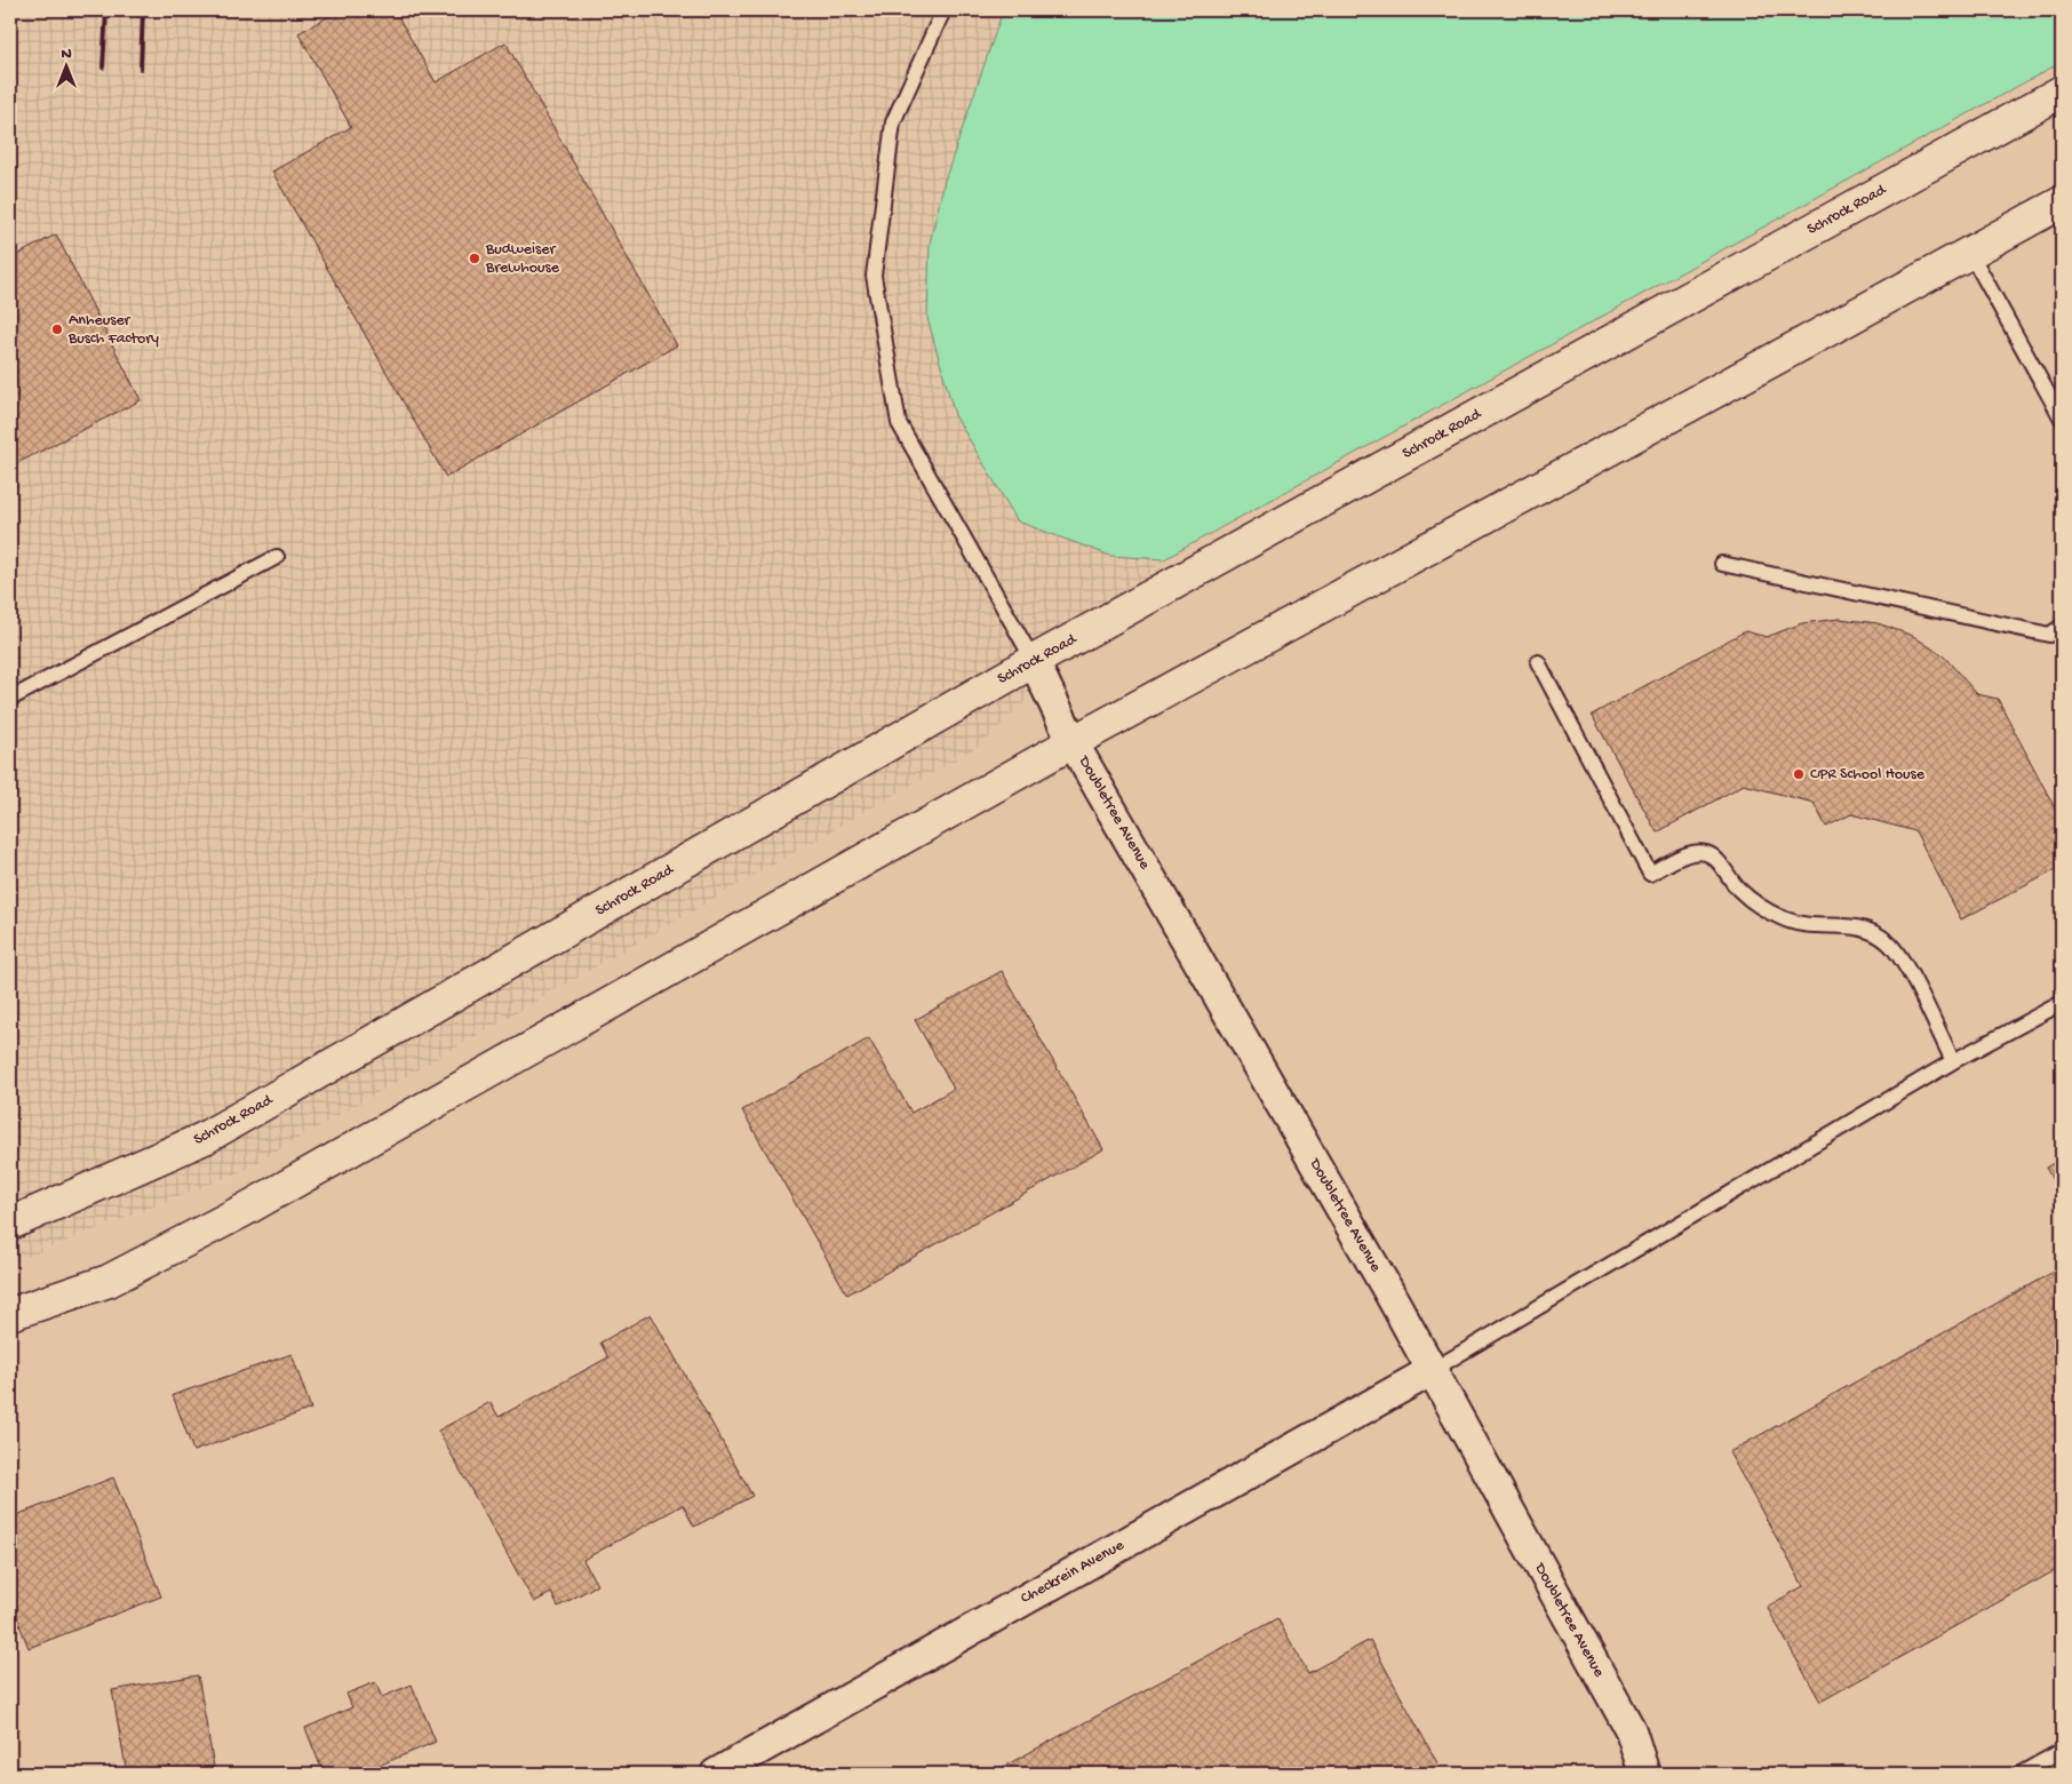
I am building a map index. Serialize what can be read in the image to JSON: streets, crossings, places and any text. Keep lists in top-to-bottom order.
{
  "streets": {
    "main road": ["Schrock Road"],
    "street": ["Doubletree Avenue", "Checkrein Avenue"]
  },
  "crossings": [
    ["Schrock Road", "Doubletree Avenue"],
    ["Doubletree Avenue", "Checkrein Avenue"]
  ],
  "places": ["Budweiser Brewhouse", "Anheuser Busch Factory", "CPR School House"],
  "north": "top"
}
